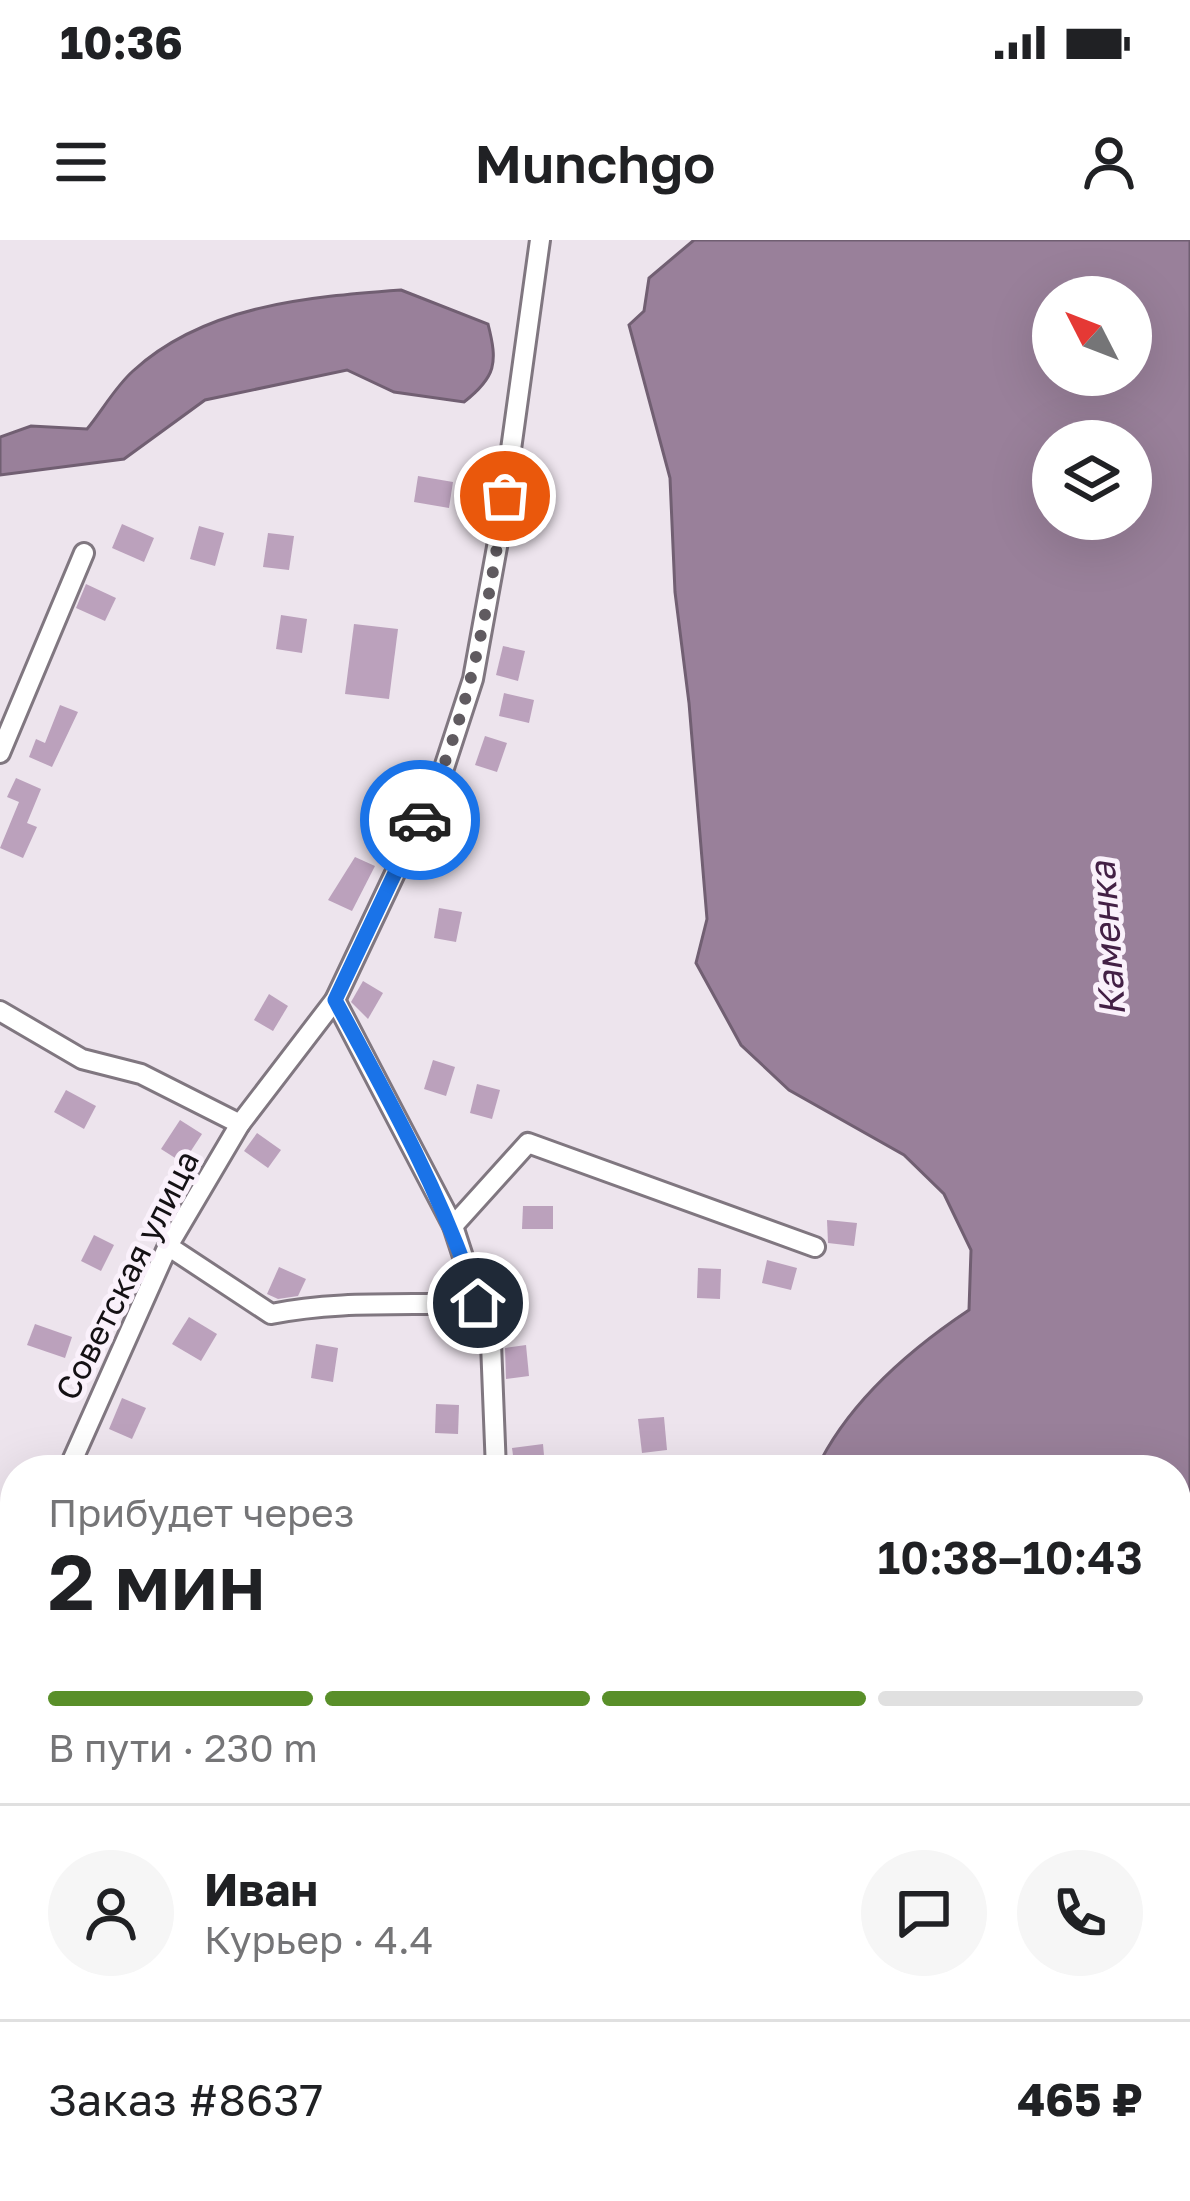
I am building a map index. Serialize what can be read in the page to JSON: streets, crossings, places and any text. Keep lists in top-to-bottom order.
{
  "streets": {
    "street": ["Советская улица"]
  },
  "water": ["Каменка"],
  "north": "top left",
  "page": {
    "status": "10:36",
    "header": "Munchgo",
    "heading": ["2 мин", "Прибудет через", "10:38–10:43"],
    "panel": [
      "Иван",
      "Курьер · 4.4",
      "Заказ #8637",
      "465 ₽"
    ],
    "bar": "В пути · 230 m"
  }
}
